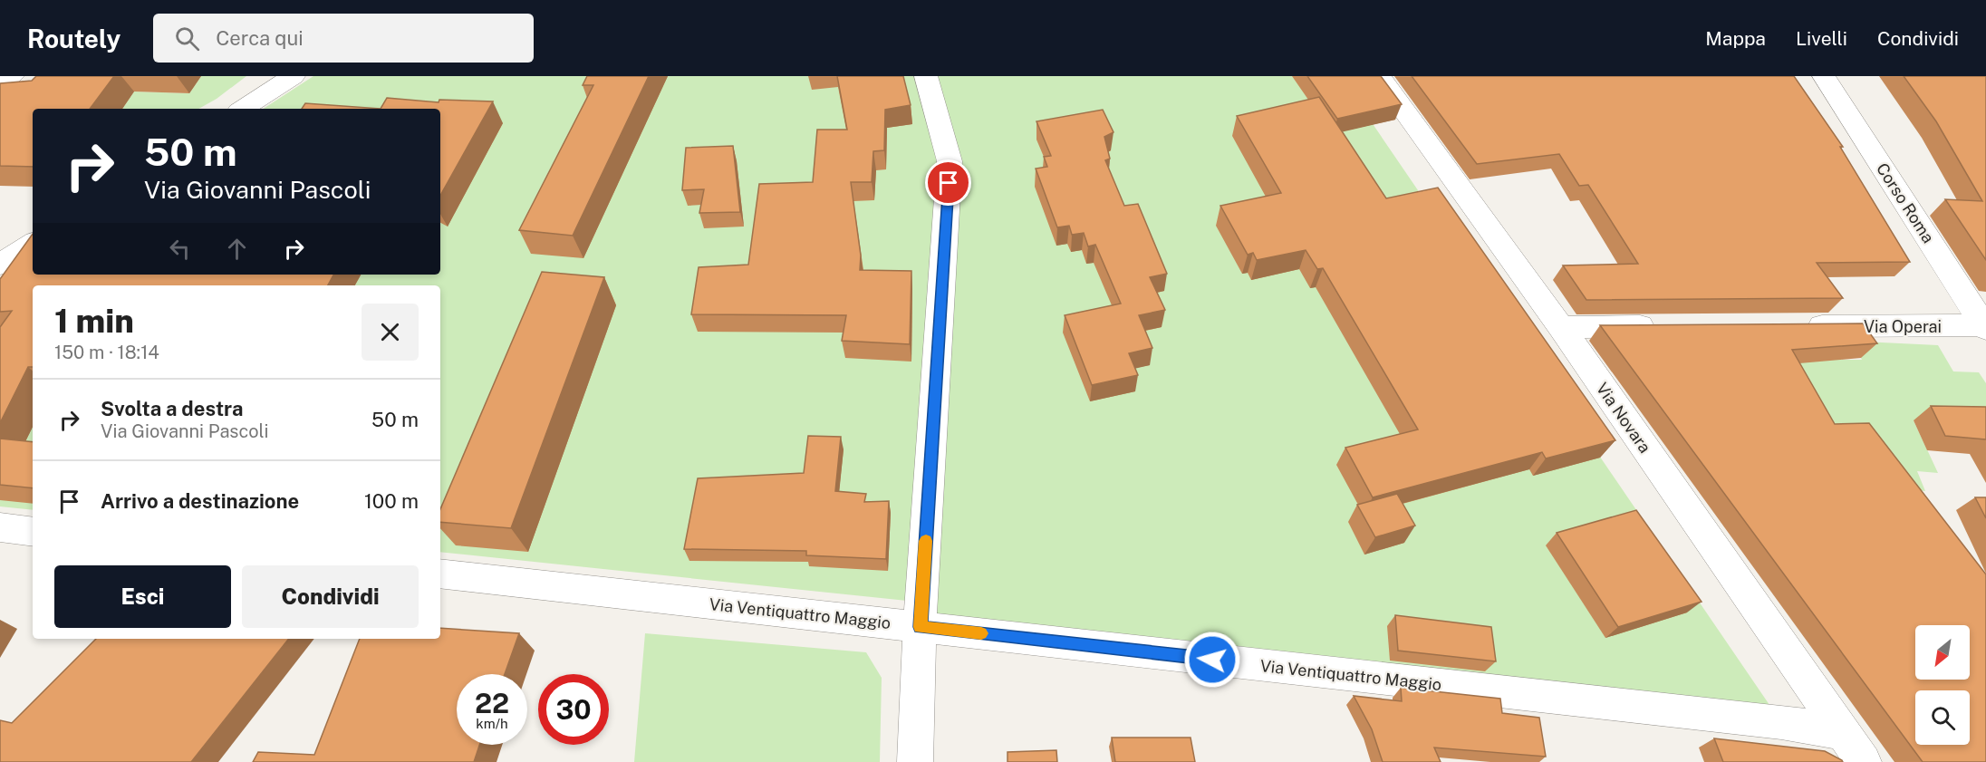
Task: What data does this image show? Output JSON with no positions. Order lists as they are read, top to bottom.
{
  "streets": {
    "street": [
      "Corso Roma",
      "Via Operai",
      "Via Novara",
      "Via Ventiquattro Maggio"
    ]
  },
  "crossings": [
    ["Corso Roma", "Via Operai"],
    ["Via Novara", "Via Ventiquattro Maggio"]
  ],
  "north": "bottom left",
  "page": {
    "header": "Routely",
    "search": "Cerca qui",
    "nav": ["Mappa", "Livelli", "Condividi"],
    "turn": ["50 m", "Via Giovanni Pascoli"],
    "heading": ["1 min", "150 m · 18:14"],
    "list": [
      {
        "name": "Svolta a destra",
        "note": "Via Giovanni Pascoli",
        "value": "50 m"
      },
      {
        "name": "Arrivo a destinazione",
        "value": "100 m"
      }
    ],
    "buttons": ["Esci", "Condividi"],
    "speed": "22 km/h",
    "limit": "30"
  }
}
